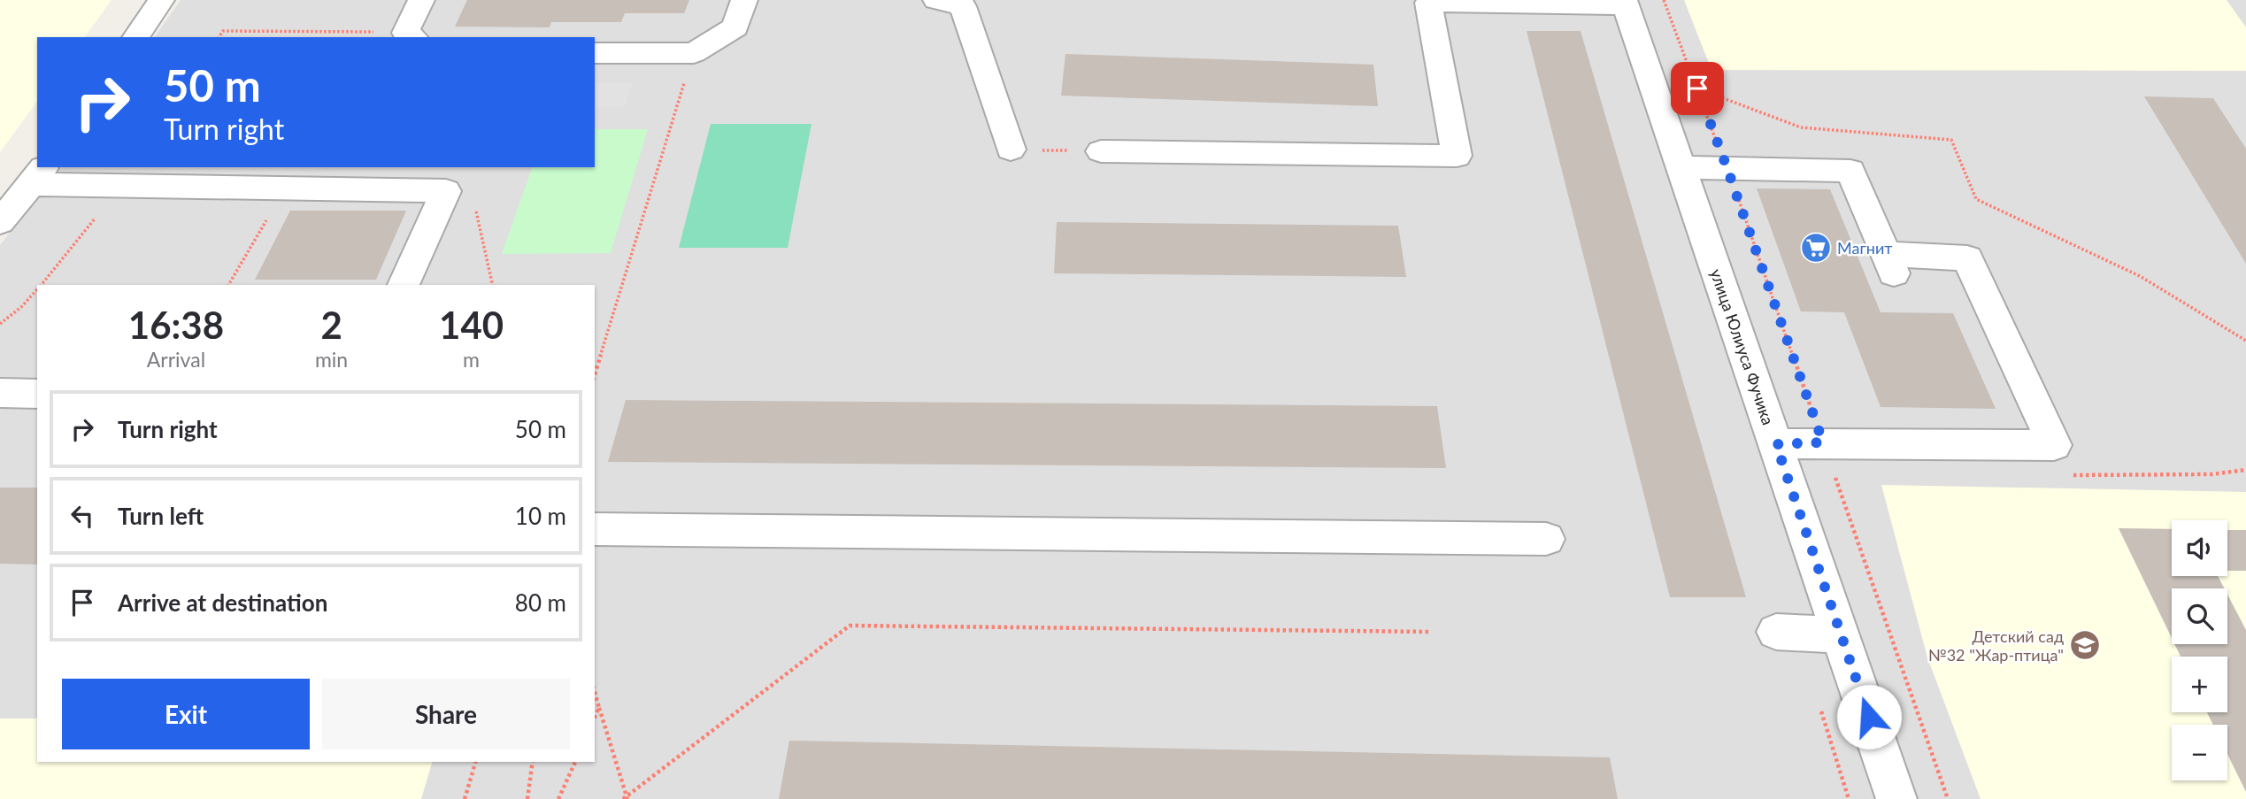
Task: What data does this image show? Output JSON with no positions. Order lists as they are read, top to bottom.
{
  "streets": {
    "street": ["улица Юлиуса Фучика"]
  },
  "places": {
    "supermarket": ["Магнит"],
    "school or university": ["Детский сад №32 \"Жар-птица\""]
  },
  "page": {
    "turn": ["50 m", "Turn right"],
    "eta": [
      "16:38",
      "Arrival",
      "2",
      "min",
      "140",
      "m"
    ],
    "list": [
      {
        "name": "Turn right",
        "value": "50 m"
      },
      {
        "name": "Turn left",
        "value": "10 m"
      },
      {
        "name": "Arrive at destination",
        "value": "80 m"
      }
    ],
    "map_buttons": ["+", "−"],
    "buttons": ["Exit", "Share"]
  }
}
